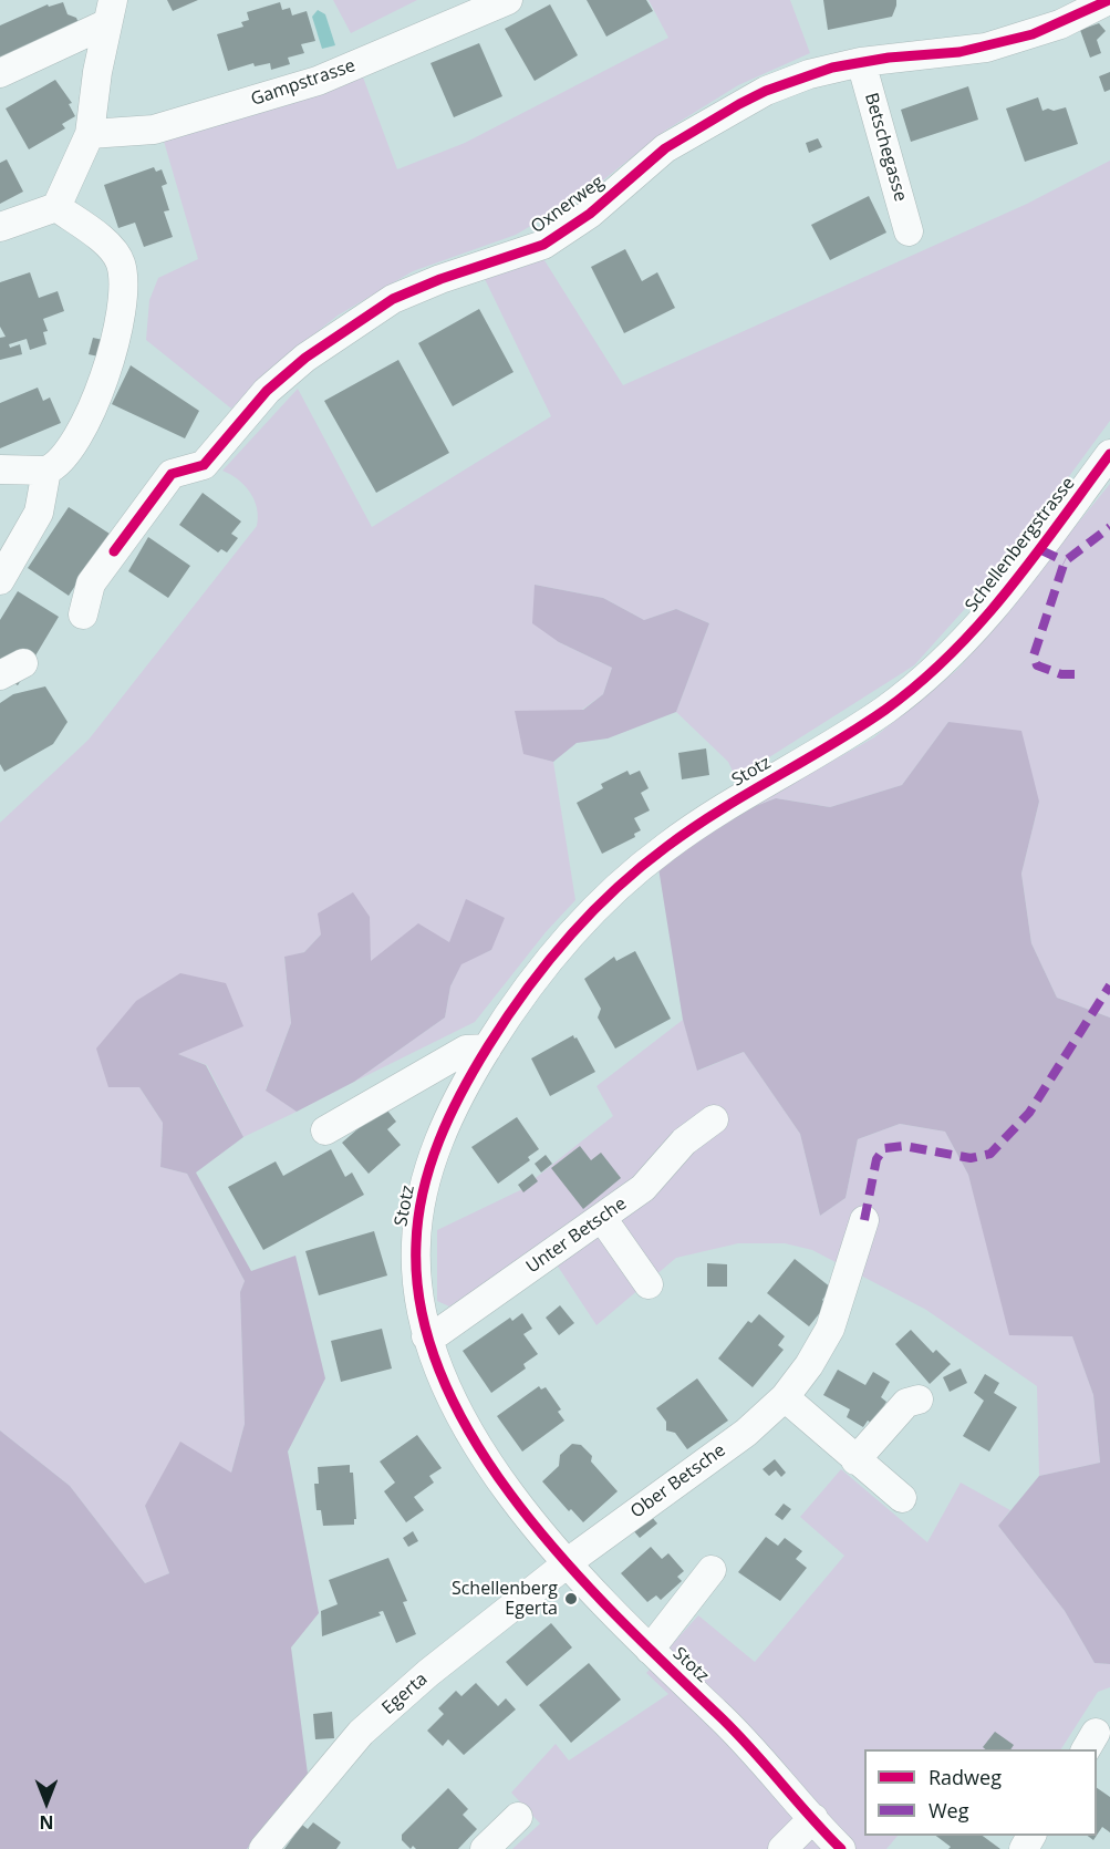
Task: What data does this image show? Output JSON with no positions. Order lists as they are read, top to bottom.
{
  "streets": {
    "street": [
      "Gampstrasse",
      "Betschegasse",
      "Oxnerweg",
      "Schellenbergstrasse",
      "Stotz",
      "Unter Betsche",
      "Ober Betsche",
      "Egerta"
    ]
  },
  "crossings": [
    ["Betschegasse", "Oxnerweg"],
    ["Schellenbergstrasse", "Stotz"],
    ["Stotz", "Unter Betsche"],
    ["Stotz", "Ober Betsche"],
    ["Stotz", "Egerta"],
    ["Ober Betsche", "Egerta"]
  ],
  "places": ["Schellenberg Egerta"],
  "legend": ["Radweg", "Weg"],
  "north": "bottom"
}
